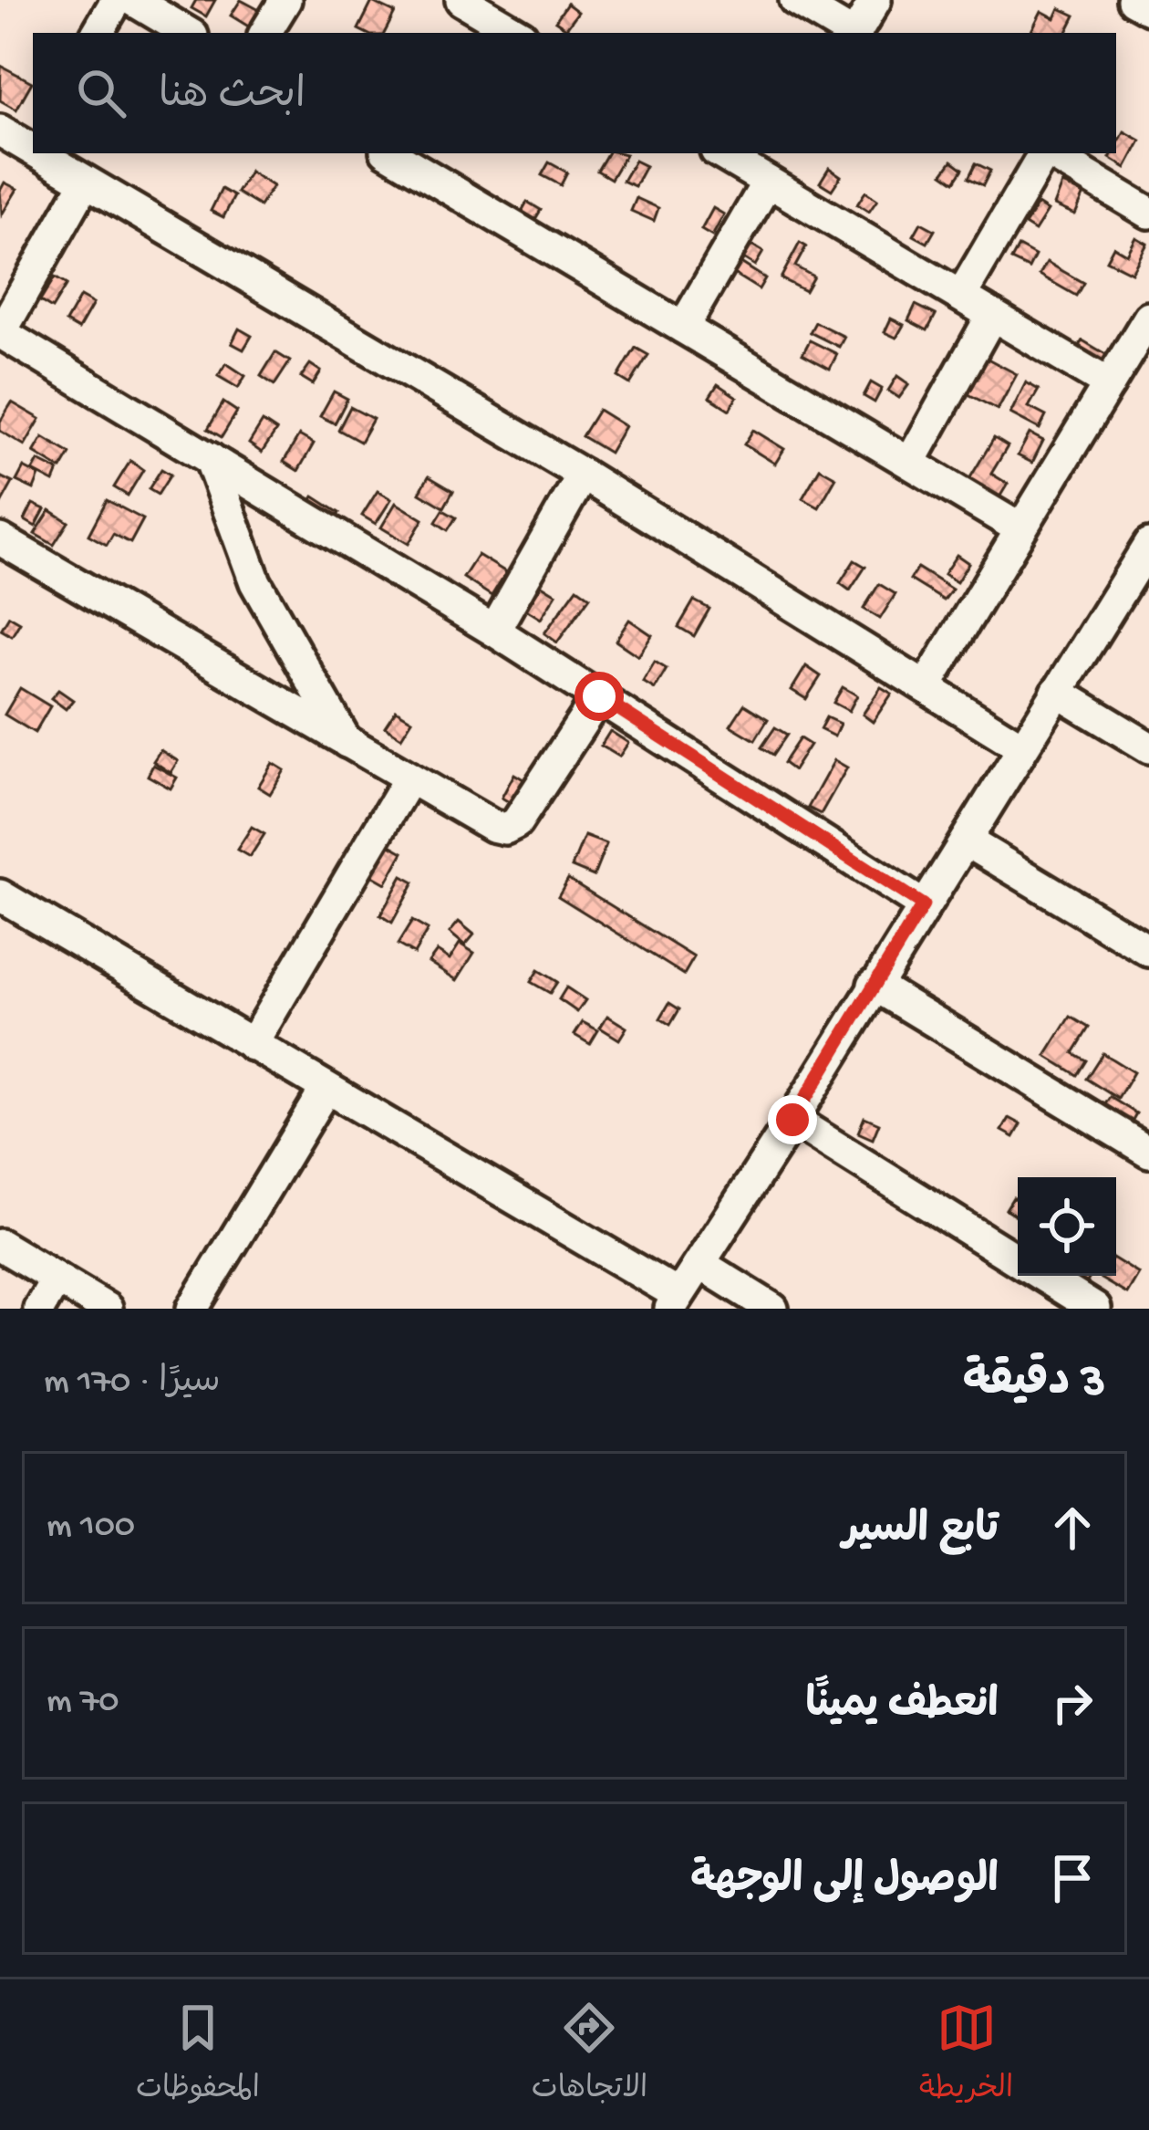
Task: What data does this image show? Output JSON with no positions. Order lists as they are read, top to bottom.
{
  "page": {
    "search": "ابحث هنا",
    "heading": ["3 دقيقة", "سيرًا · 170 m"],
    "list": [
      ["تابع السير", "100 m"],
      ["انعطف يمينًا", "70 m"],
      "الوصول إلى الوجهة"
    ],
    "nav": ["الخريطة", "الاتجاهات", "المحفوظات"]
  }
}
